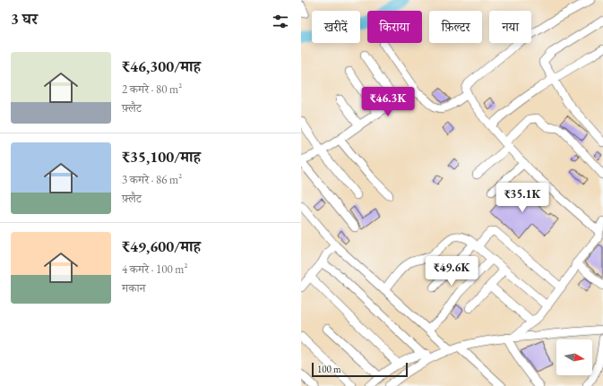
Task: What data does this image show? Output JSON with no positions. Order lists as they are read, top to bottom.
{
  "scale_bar": "100 m",
  "north": "right",
  "page": {
    "heading": "3 घर",
    "chip": [
      "खरीदें",
      "किराया",
      "फ़िल्टर",
      "नया"
    ],
    "list": [
      {
        "name": "₹46,300/माह",
        "note": "2 कमरे · 80 m² · फ़्लैट"
      },
      {
        "name": "₹35,100/माह",
        "note": "3 कमरे · 86 m² · फ़्लैट"
      },
      {
        "name": "₹49,600/माह",
        "note": "4 कमरे · 100 m² · मकान"
      }
    ],
    "price": ["₹46.3K", "₹35.1K", "₹49.6K"],
    "scale": "100 m"
  }
}
